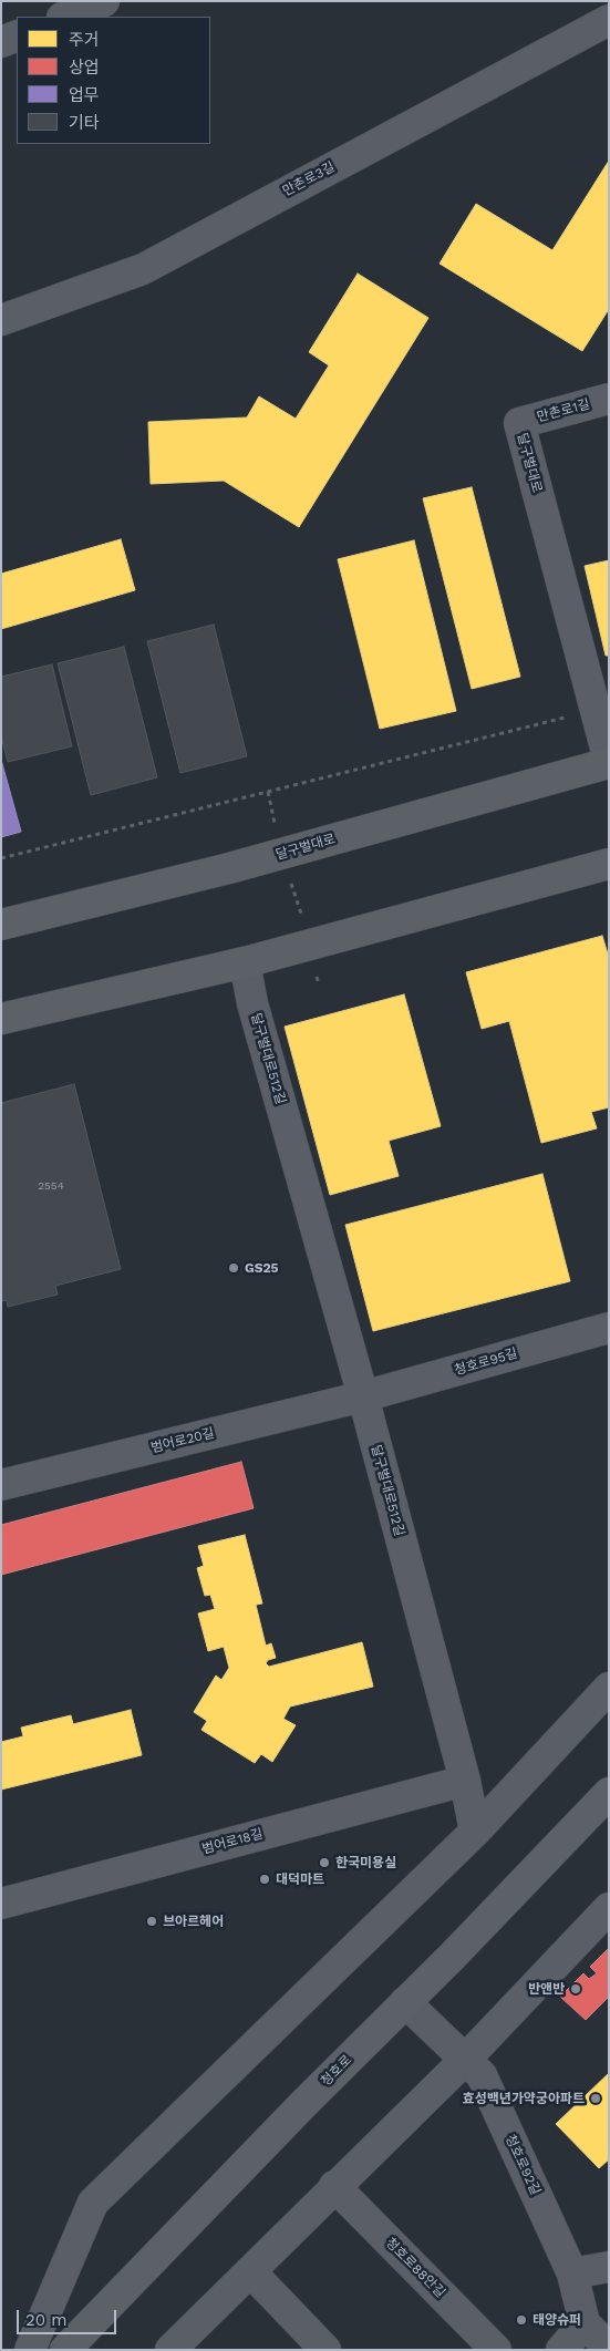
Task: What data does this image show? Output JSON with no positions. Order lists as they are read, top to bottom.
{
  "streets": {
    "main road": ["달구벌대로", "청호로"],
    "street": [
      "만촌로3길",
      "만촌로1길",
      "달구벌대로512길",
      "청호로95길",
      "범어로20길",
      "범어로18길",
      "청호로92길",
      "청호로88안길"
    ]
  },
  "crossings": [
    ["만촌로1길", "달구벌대로"],
    ["달구벌대로512길", "청호로95길"],
    ["달구벌대로512길", "범어로20길"],
    ["달구벌대로512길", "범어로18길"],
    ["청호로95길", "범어로20길"],
    ["청호로", "청호로92길"]
  ],
  "places": [
    "GS25",
    "한국미용실",
    "대덕마트",
    "브아르헤어",
    "반앤반",
    "효성백년가약궁아파트",
    "태양슈퍼"
  ],
  "house_numbers": ["2554"],
  "legend": [
    "주거",
    "상업",
    "업무",
    "기타"
  ],
  "scale_bar": "20 m"
}
